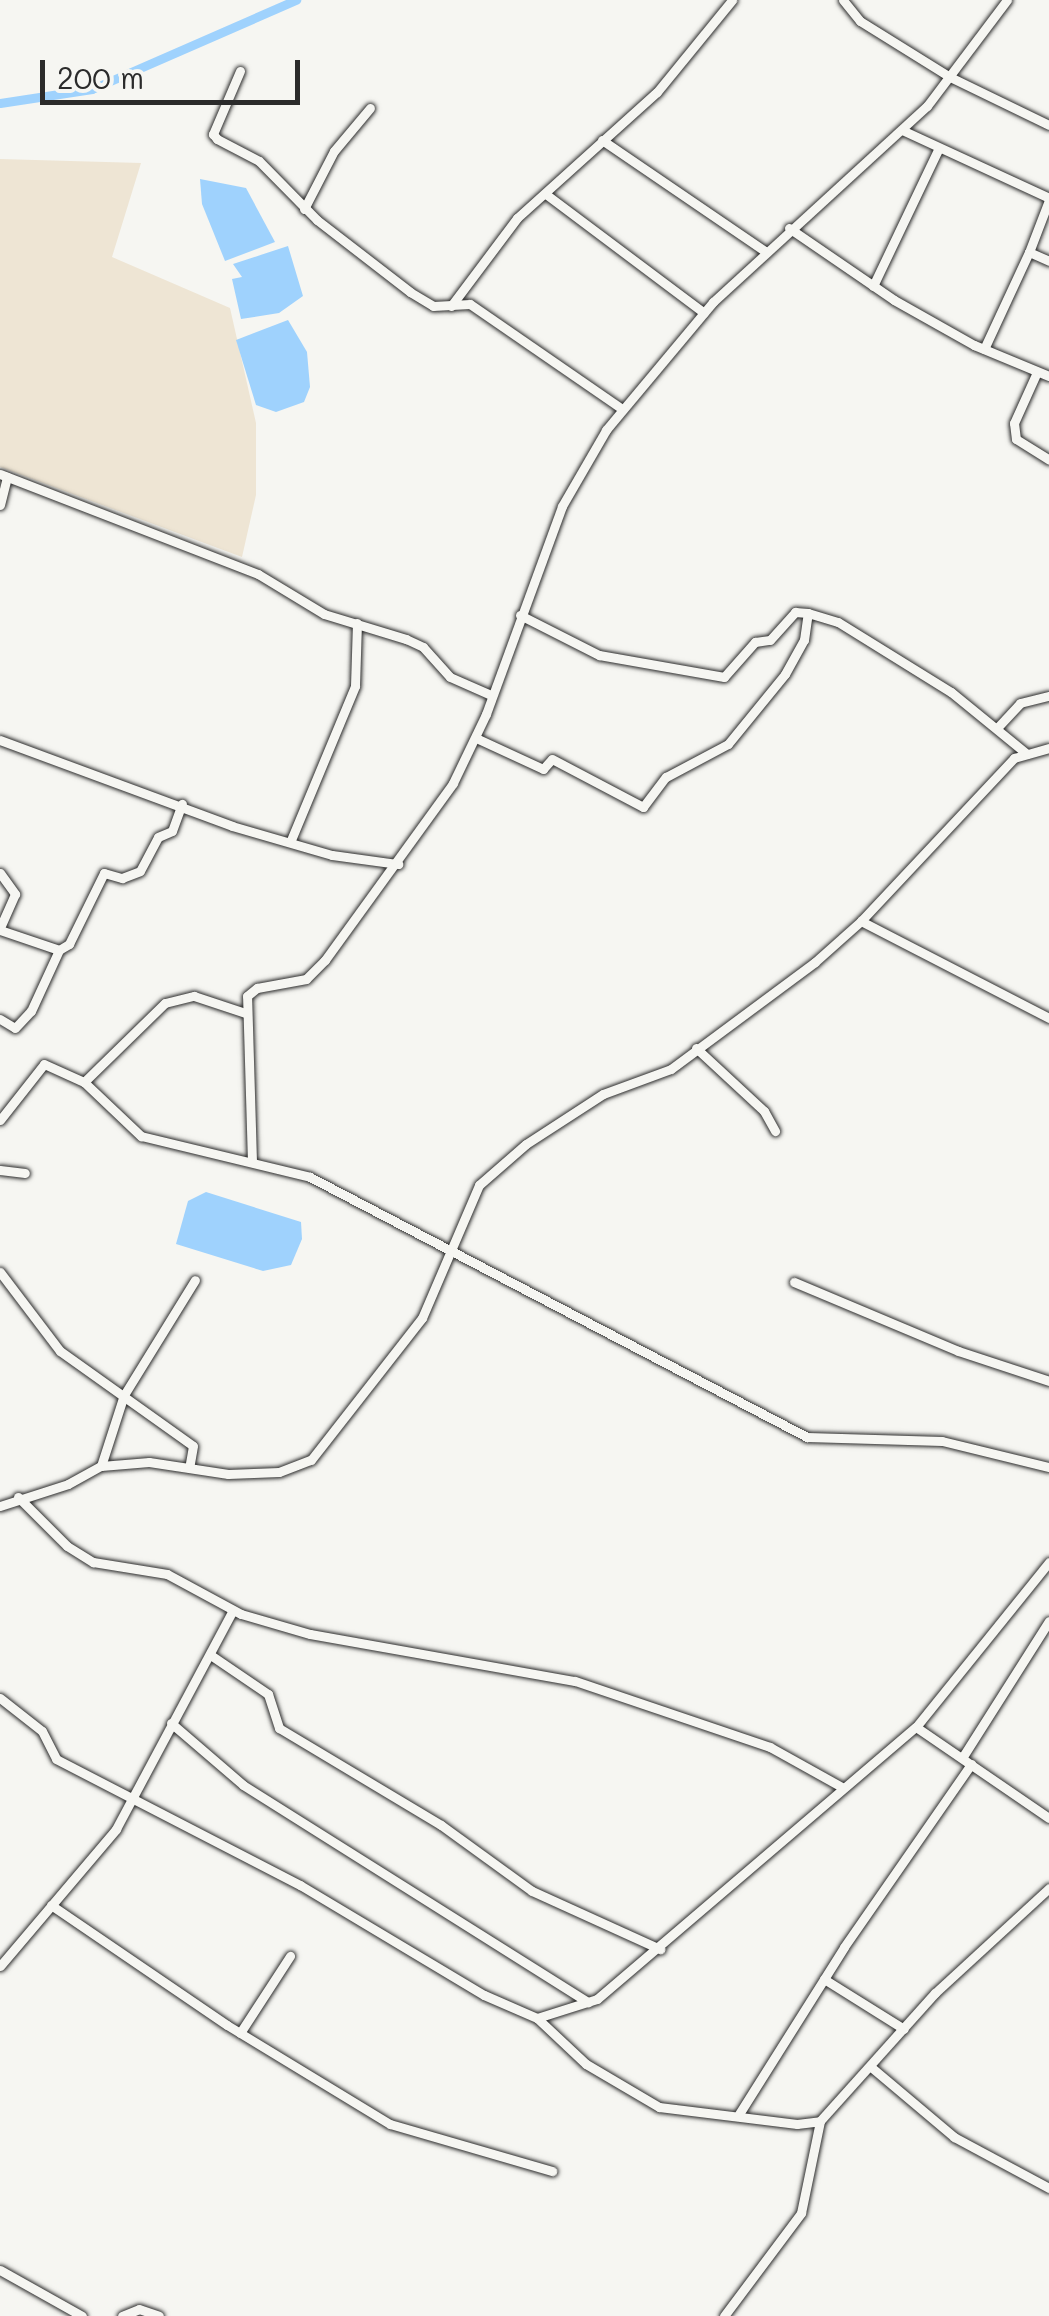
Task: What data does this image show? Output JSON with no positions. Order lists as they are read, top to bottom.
{
  "scale_bar": "200 m"
}
